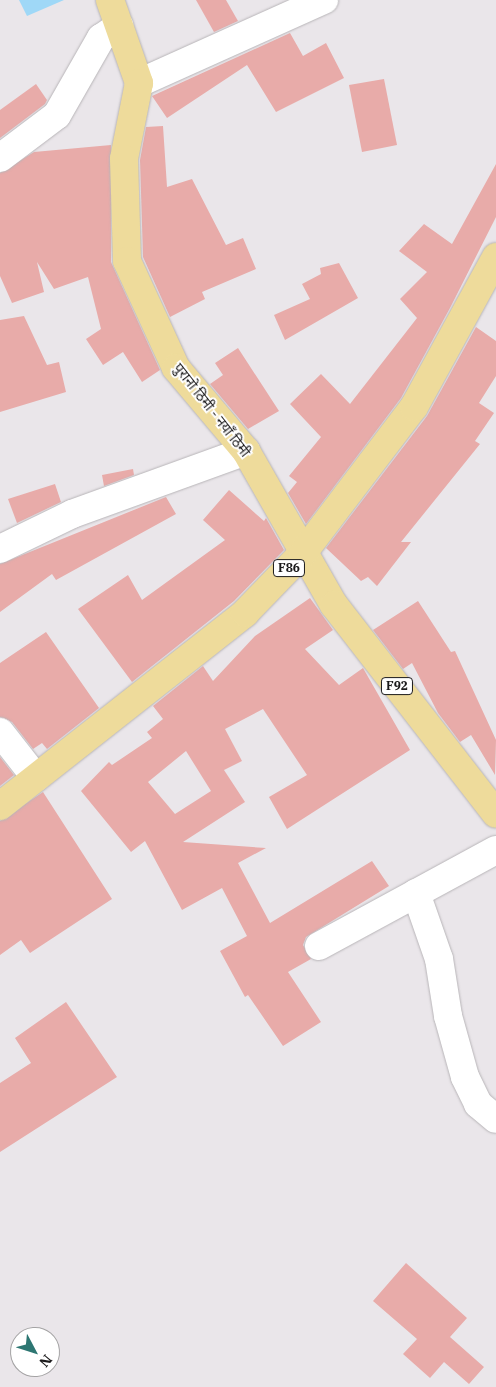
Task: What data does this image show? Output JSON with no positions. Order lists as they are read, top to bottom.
{
  "streets": {
    "main road": ["पुरानो ठिमी - नयाँ ठिमी", "F86", "F92"]
  },
  "crossings": [
    ["पुरानो ठिमी - नयाँ ठिमी", "F86"],
    ["पुरानो ठिमी - नयाँ ठिमी", "F92"],
    ["F86", "F92"]
  ],
  "north": "bottom right"
}
